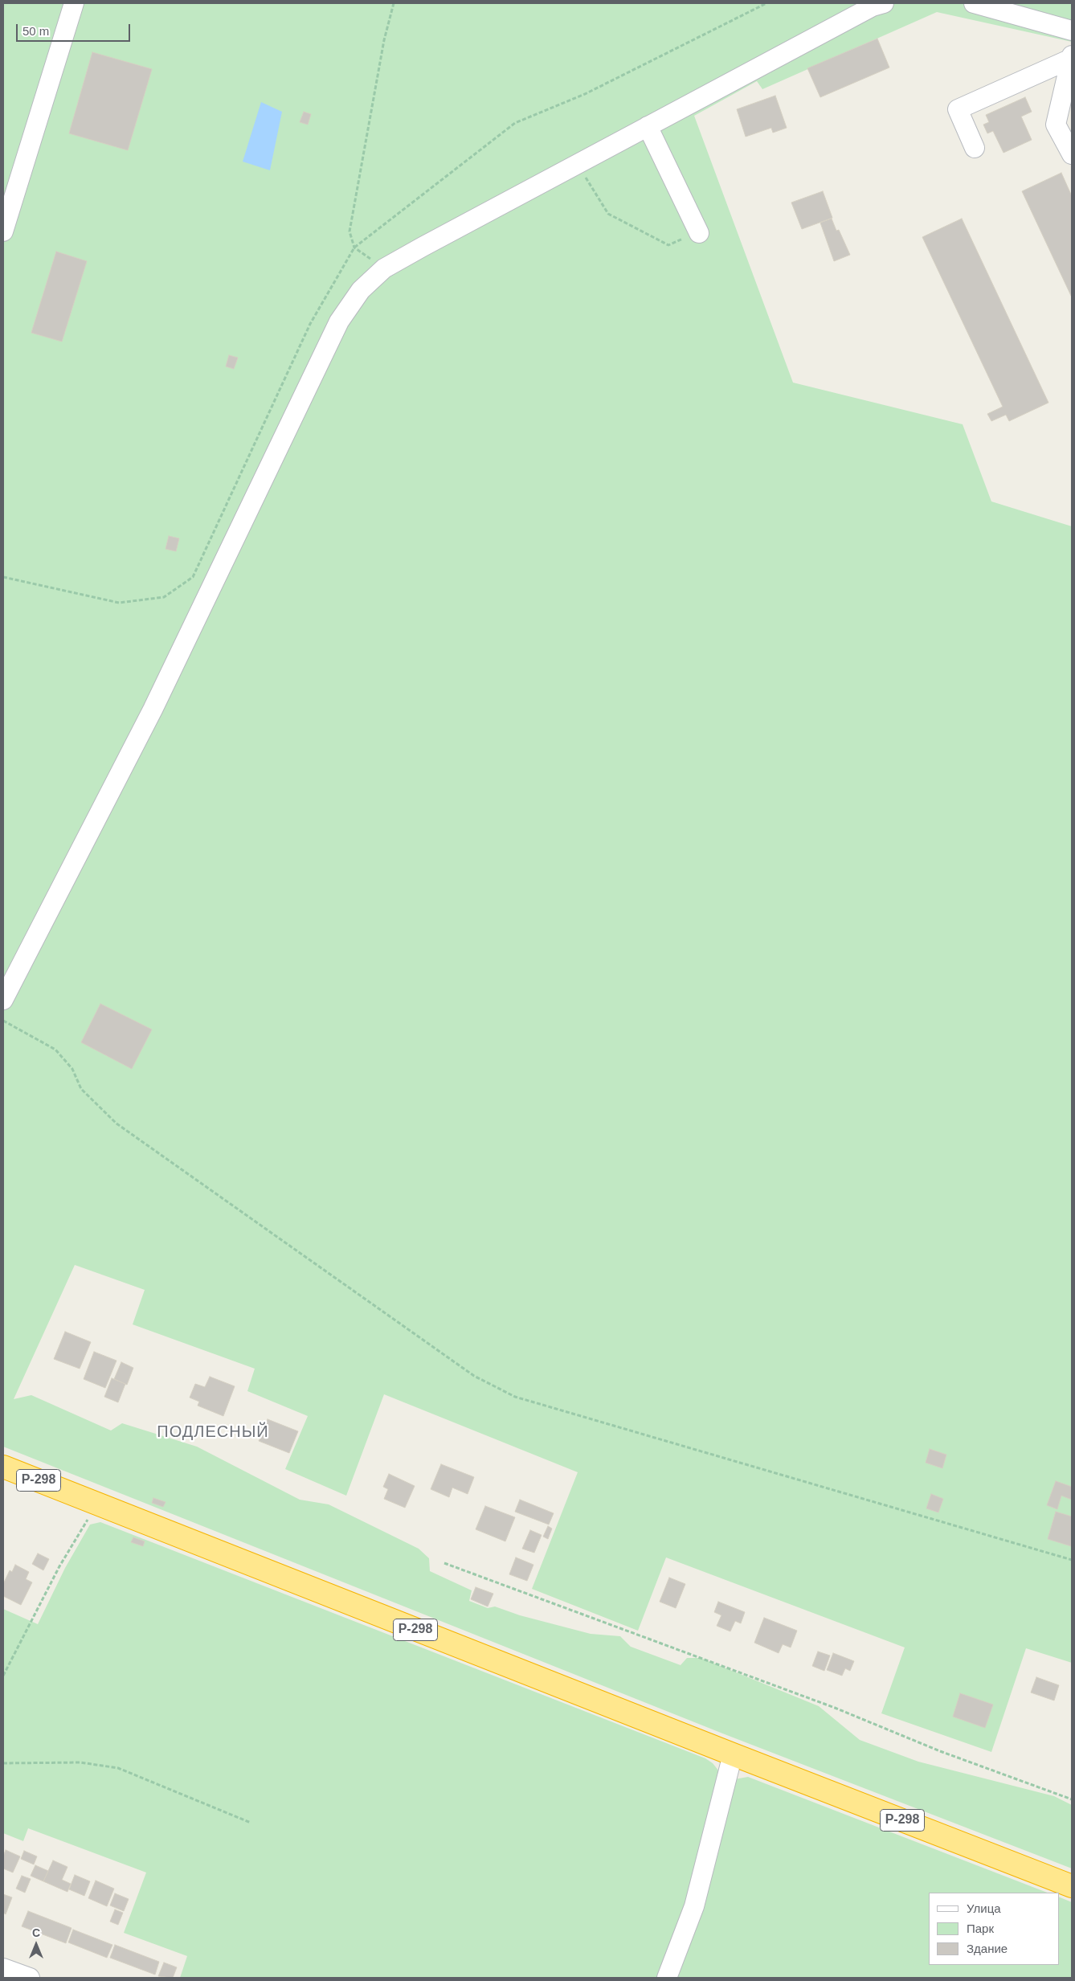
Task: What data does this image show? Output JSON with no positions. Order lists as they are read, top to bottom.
{
  "streets": {
    "highway": ["Р-298"]
  },
  "districts": ["ПОДЛЕСНЫЙ"],
  "legend": ["Улица", "Парк", "Здание"],
  "scale_bar": "50 m",
  "north": "top"
}
